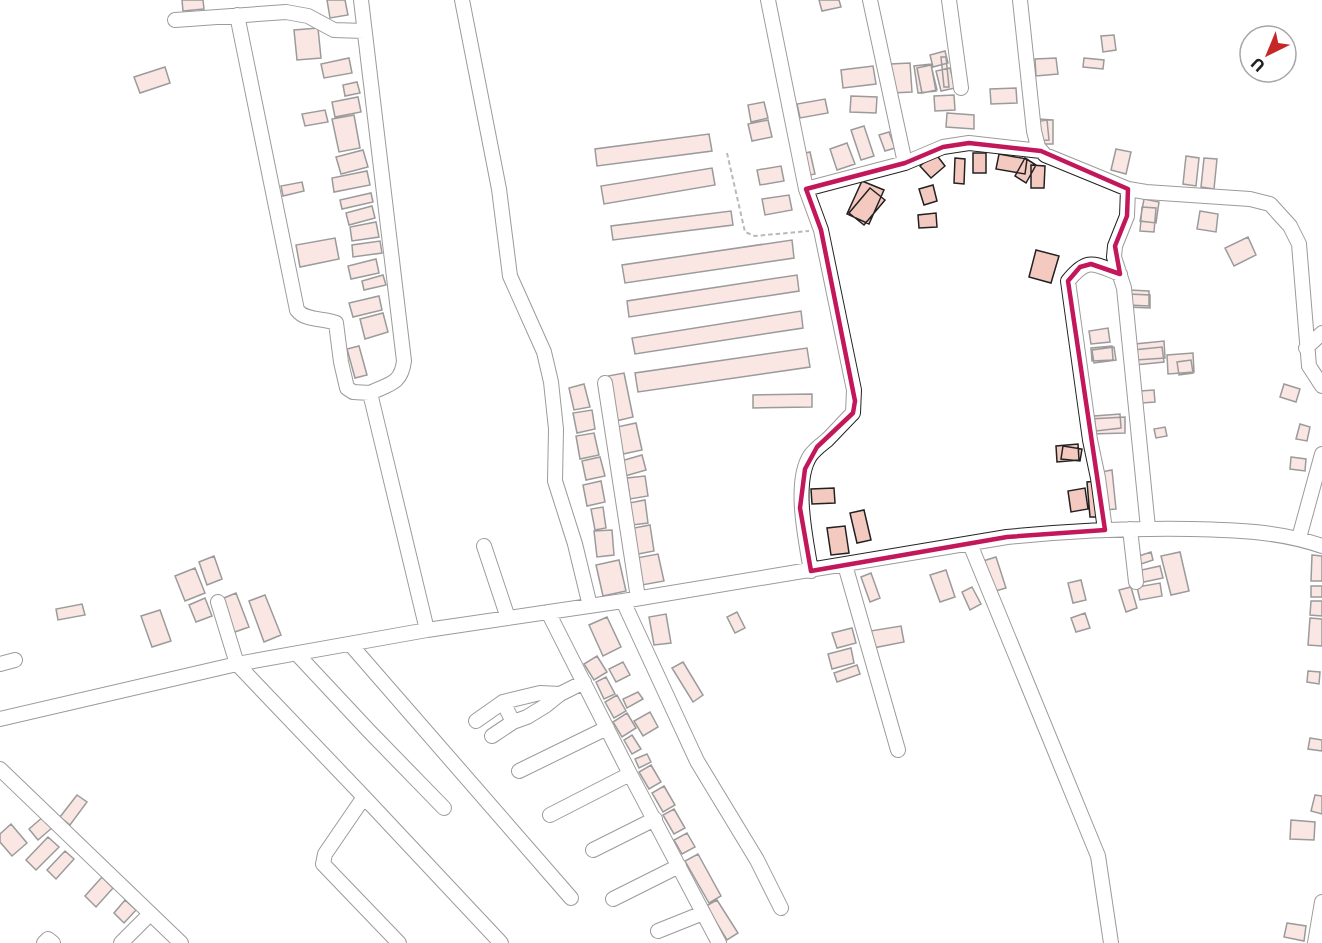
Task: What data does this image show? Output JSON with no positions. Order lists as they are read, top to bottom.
{
  "north": "bottom left"
}
